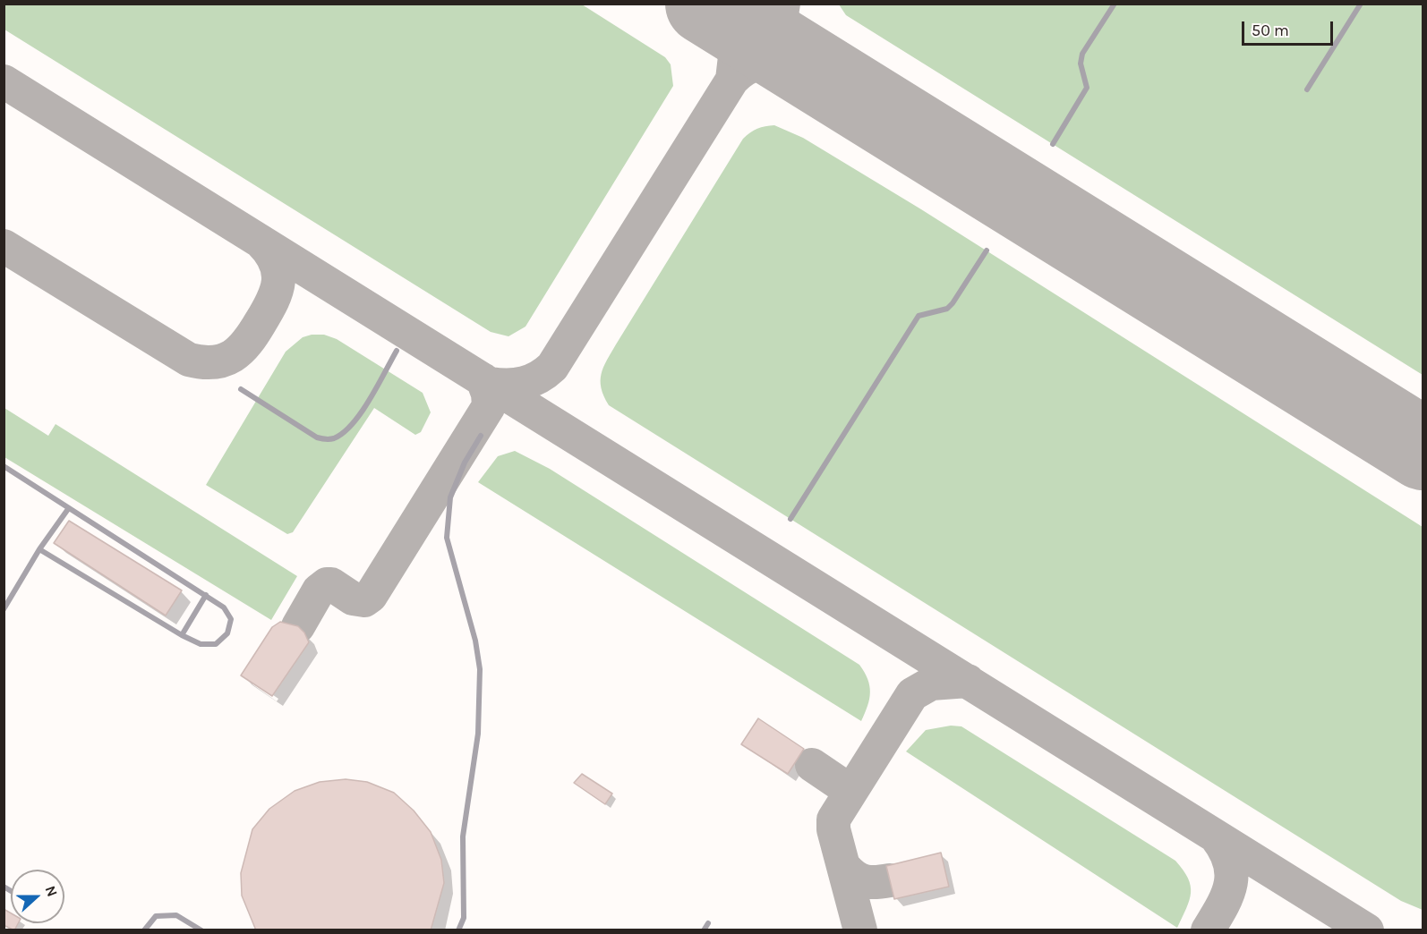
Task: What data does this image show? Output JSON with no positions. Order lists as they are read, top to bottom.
{
  "scale_bar": "50 m",
  "north": "right"
}
